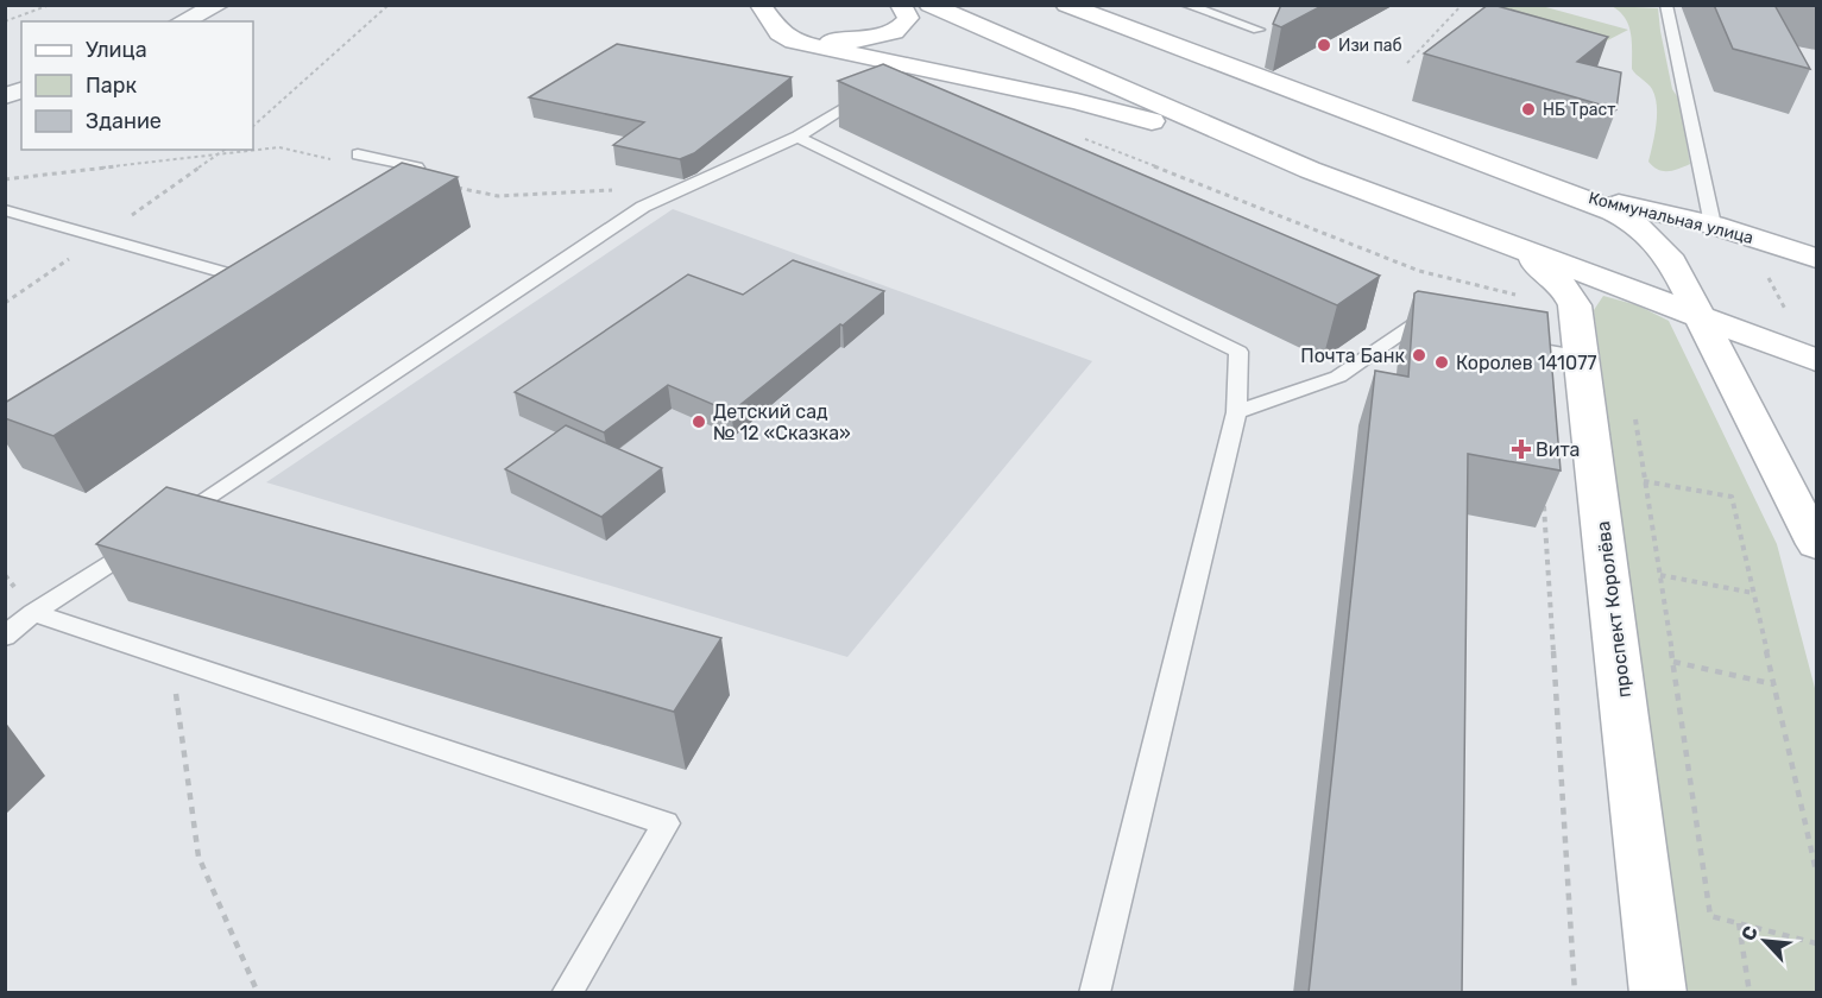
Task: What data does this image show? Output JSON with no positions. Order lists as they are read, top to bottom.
{
  "streets": {
    "main road": ["Коммунальная улица", "проспект Королёва"]
  },
  "places": {
    "other": [
      "Изи паб",
      "НБ Траст",
      "Почта Банк",
      "Королев 141077",
      "Детский сад № 12 «Сказка»"
    ],
    "health": ["Вита"]
  },
  "legend": ["Улица", "Парк", "Здание"],
  "north": "top left"
}
